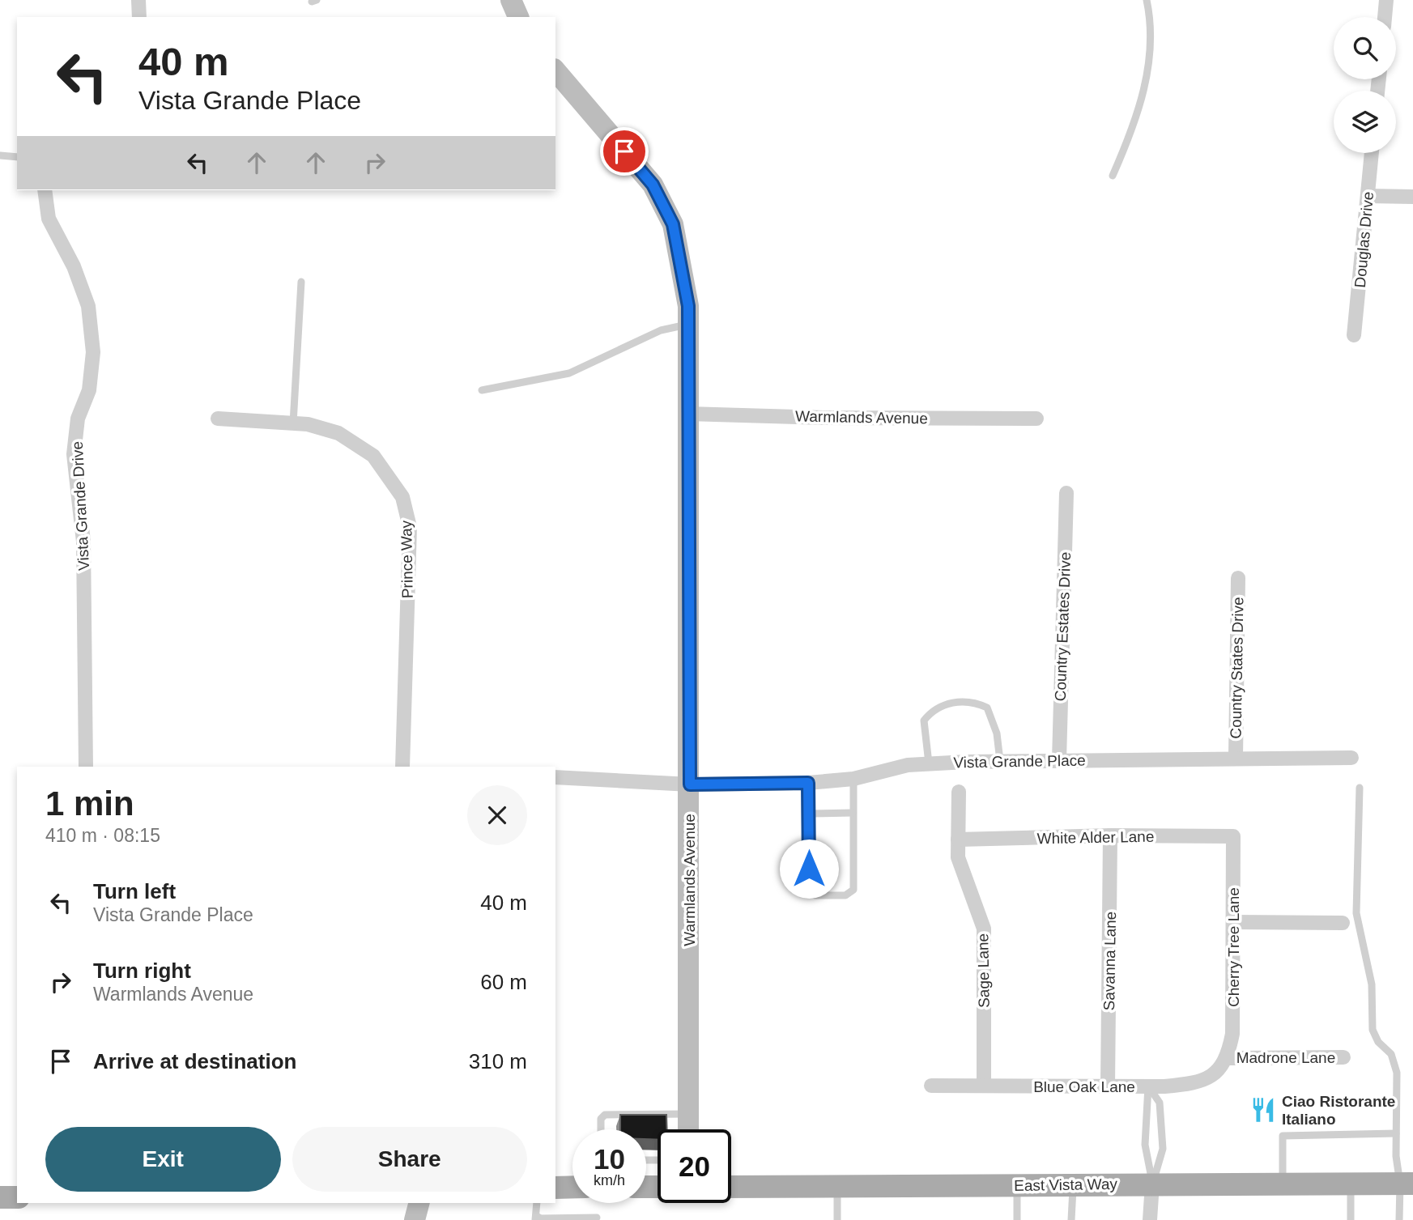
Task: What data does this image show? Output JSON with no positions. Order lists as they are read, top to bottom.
{
  "streets": {
    "main road": ["East Vista Way"],
    "street": [
      "Douglas Drive",
      "Warmlands Avenue",
      "Vista Grande Drive",
      "Prince Way",
      "Country Estates Drive",
      "Country States Drive",
      "Vista Grande Place",
      "White Alder Lane",
      "Cherry Tree Lane",
      "Savanna Lane",
      "Sage Lane",
      "Madrone Lane",
      "Blue Oak Lane"
    ]
  },
  "crossings": [
    ["Warmlands Avenue", "Vista Grande Place"],
    ["Country Estates Drive", "Vista Grande Place"],
    ["Country States Drive", "Vista Grande Place"],
    ["White Alder Lane", "Cherry Tree Lane"],
    ["White Alder Lane", "Savanna Lane"],
    ["White Alder Lane", "Sage Lane"],
    ["Cherry Tree Lane", "Madrone Lane"],
    ["Cherry Tree Lane", "Blue Oak Lane"],
    ["Savanna Lane", "Blue Oak Lane"],
    ["Sage Lane", "Blue Oak Lane"],
    ["Madrone Lane", "Blue Oak Lane"]
  ],
  "places": {
    "restaurant": ["Ciao Ristorante Italiano"]
  },
  "page": {
    "turn": ["40 m", "Vista Grande Place"],
    "heading": ["1 min", "410 m · 08:15"],
    "list": [
      {
        "name": "Turn left",
        "note": "Vista Grande Place",
        "value": "40 m"
      },
      {
        "name": "Turn right",
        "note": "Warmlands Avenue",
        "value": "60 m"
      },
      {
        "name": "Arrive at destination",
        "value": "310 m"
      }
    ],
    "buttons": ["Exit", "Share"],
    "speed": "10 km/h",
    "limit": "20"
  }
}
